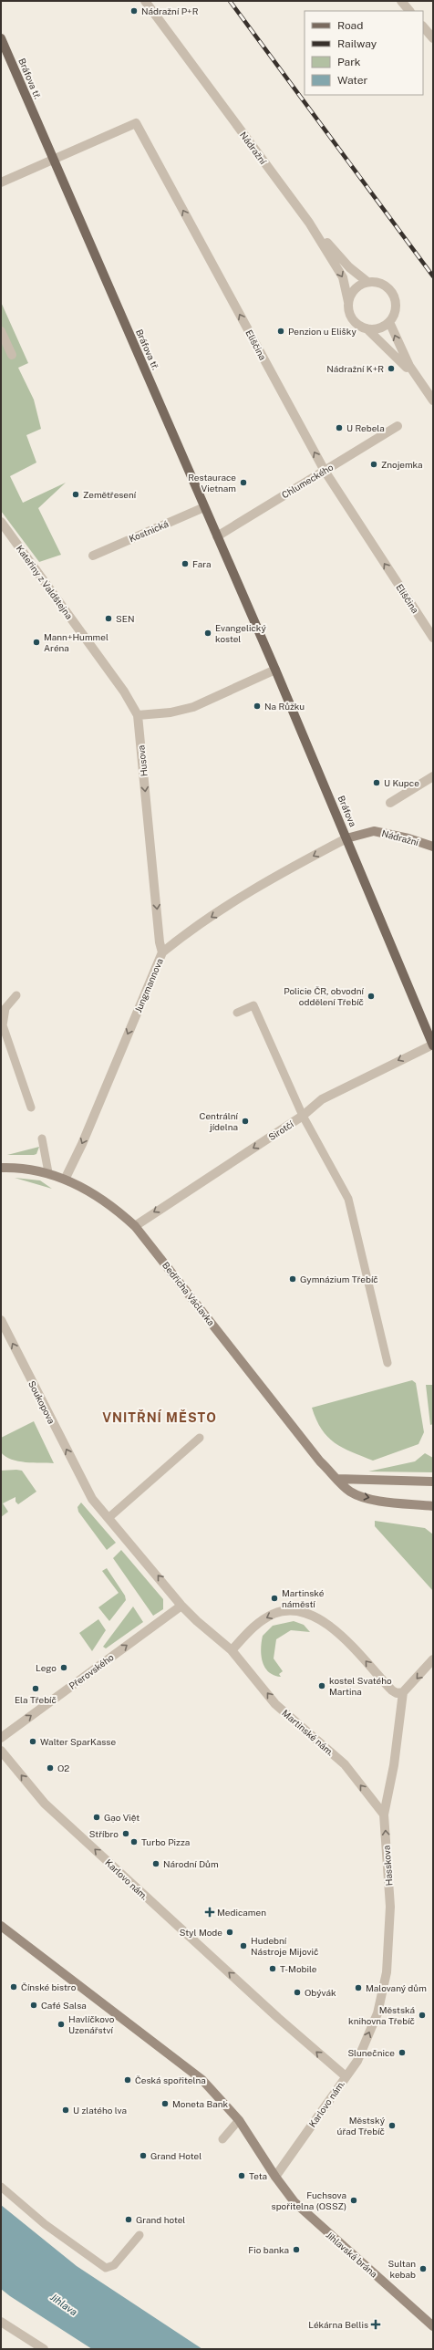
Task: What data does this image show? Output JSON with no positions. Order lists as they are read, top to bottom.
{
  "streets": {
    "main road": ["Bráfova tř.", "Bráfova"],
    "street": [
      "Nádražní",
      "Eliščina",
      "Chlumeckého",
      "Kostnická",
      "Kateřiny z Valdštejna",
      "Husova",
      "Jungmannova",
      "Sirotčí",
      "Bedřicha Václavka",
      "Soukopova",
      "Přerovského",
      "Martinské nám.",
      "Hasskova",
      "Karlovo nám.",
      "Jihlavská brána"
    ]
  },
  "crossings": [
    ["Bráfova tř.", "Eliščina"],
    ["Bráfova tř.", "Chlumeckého"],
    ["Bráfova tř.", "Kostnická"],
    ["Bráfova tř.", "Bráfova"],
    ["Nádražní", "Bráfova"],
    ["Nádražní", "Jungmannova"],
    ["Eliščina", "Chlumeckého"],
    ["Kateřiny z Valdštejna", "Husova"],
    ["Husova", "Jungmannova"],
    ["Bráfova", "Jungmannova"],
    ["Bráfova", "Sirotčí"],
    ["Jungmannova", "Bedřicha Václavka"],
    ["Sirotčí", "Bedřicha Václavka"],
    ["Soukopova", "Martinské nám."],
    ["Přerovského", "Martinské nám."],
    ["Martinské nám.", "Hasskova"],
    ["Hasskova", "Karlovo nám."],
    ["Karlovo nám.", "Jihlavská brána"]
  ],
  "one_way": [
    "Eliščina",
    "Husova",
    "Jungmannova",
    "Sirotčí",
    "Soukopova",
    "Přerovského",
    "Martinské nám.",
    "Hasskova",
    "Karlovo nám."
  ],
  "districts": ["VNITŘNÍ MĚSTO"],
  "water": ["Jihlava"],
  "places": {
    "other": [
      "Nádražní P+R",
      "Penzion u Elišky",
      "Nádražní K+R",
      "U Rebela",
      "Znojemka",
      "Restaurace Vietnam",
      "Zemětřesení",
      "Fara",
      "SEN",
      "Evangelický kostel",
      "Mann+Hummel Aréna",
      "Na Růžku",
      "U Kupce",
      "Policie ČR, obvodní oddělení Třebíč",
      "Centrální jídelna",
      "Gymnázium Třebíč",
      "Martinské náměstí",
      "Lego",
      "kostel Svatého Martina",
      "Ela Třebíč",
      "Walter SparKasse",
      "O2",
      "Gạo Việt",
      "Stříbro",
      "Turbo Pizza",
      "Národní Dům",
      "Styl Mode",
      "Hudební Nástroje Mijovič",
      "T-Mobile",
      "Čínské bistro",
      "Malovaný dům",
      "Obývák",
      "Café Salsa",
      "Městská knihovna Třebíč",
      "Havlíčkovo Uzenářství",
      "Slunečnice",
      "Česká spořitelna",
      "Moneta Bank",
      "U zlatého lva",
      "Městský úřad Třebíč",
      "Grand Hotel",
      "Teta",
      "Fuchsova spořitelna (OSSZ)",
      "Grand hotel",
      "Fio banka",
      "Sultan kebab"
    ],
    "health": ["Medicamen", "Lékárna Bellis"]
  },
  "legend": [
    "Road",
    "Railway",
    "Park",
    "Water"
  ]
}
